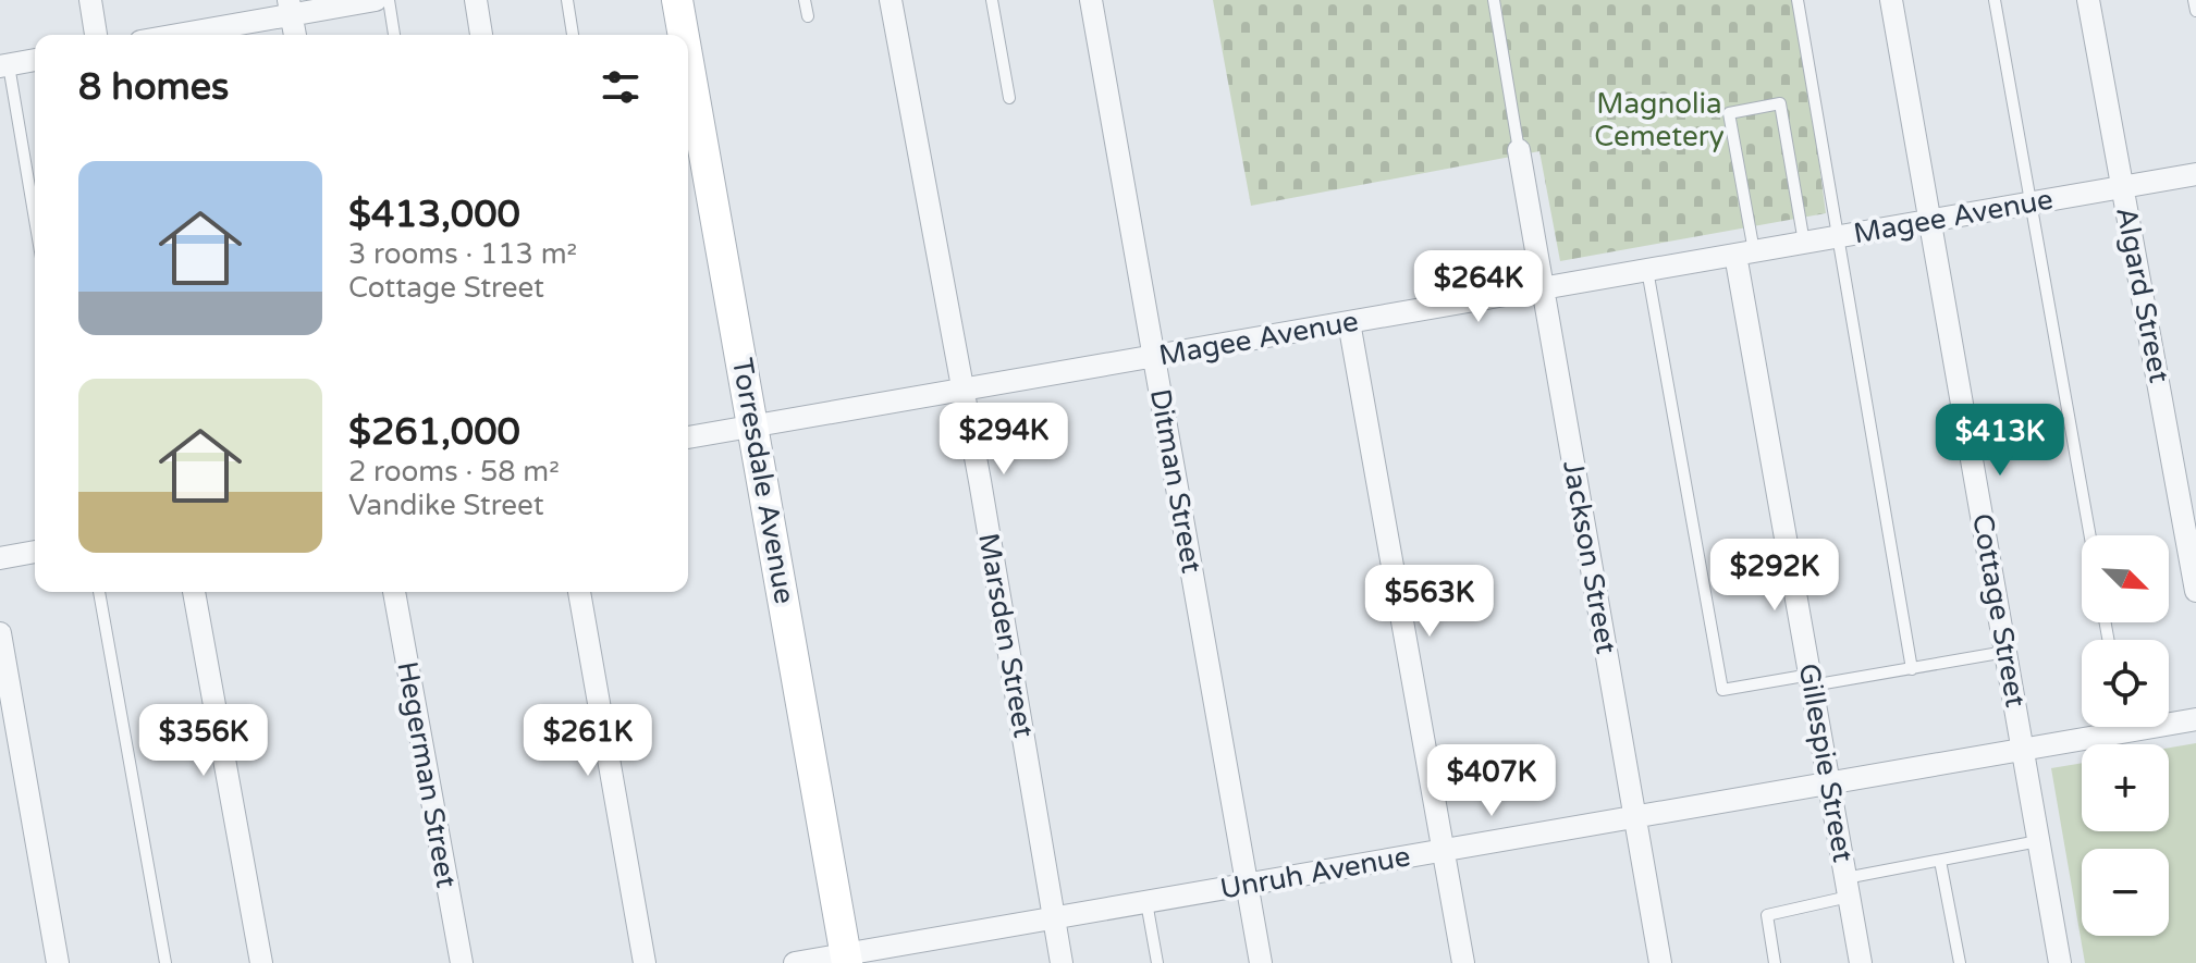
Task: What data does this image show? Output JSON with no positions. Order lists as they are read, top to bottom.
{
  "streets": {
    "street": [
      "Magee Avenue",
      "Algard Street",
      "Torresdale Avenue",
      "Ditman Street",
      "Jackson Street",
      "Cottage Street",
      "Marsden Street",
      "Gillespie Street",
      "Hegerman Street",
      "Unruh Avenue"
    ]
  },
  "crossings": [
    ["Magee Avenue", "Algard Street"],
    ["Magee Avenue", "Torresdale Avenue"],
    ["Magee Avenue", "Ditman Street"],
    ["Magee Avenue", "Jackson Street"],
    ["Magee Avenue", "Cottage Street"],
    ["Magee Avenue", "Marsden Street"],
    ["Magee Avenue", "Gillespie Street"],
    ["Torresdale Avenue", "Unruh Avenue"],
    ["Ditman Street", "Unruh Avenue"],
    ["Jackson Street", "Unruh Avenue"],
    ["Cottage Street", "Unruh Avenue"],
    ["Marsden Street", "Unruh Avenue"],
    ["Gillespie Street", "Unruh Avenue"]
  ],
  "parks": ["Magnolia Cemetery"],
  "north": "bottom right",
  "page": {
    "heading": "8 homes",
    "list": [
      {
        "name": "$413,000",
        "note": "3 rooms · 113 m² · Cottage Street"
      },
      {
        "name": "$261,000",
        "note": "2 rooms · 58 m² · Vandike Street"
      }
    ],
    "price": [
      "$264K",
      "$294K",
      "$413K",
      "$292K",
      "$563K",
      "$356K",
      "$261K",
      "$407K"
    ],
    "map_buttons": ["+", "−"]
  }
}
